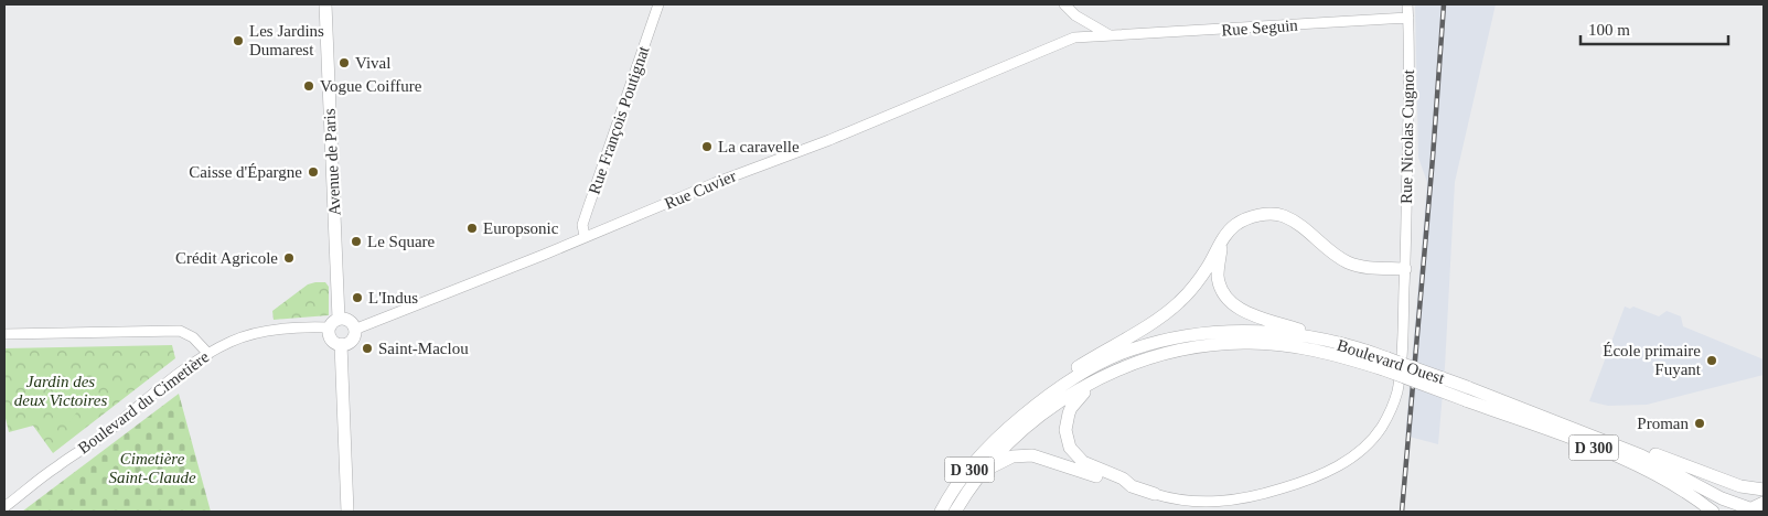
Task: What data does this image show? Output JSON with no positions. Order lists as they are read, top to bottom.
{
  "streets": {
    "main road": ["Avenue de Paris", "Boulevard Ouest", "D 300"],
    "street": [
      "Rue Seguin",
      "Rue François Poutignat",
      "Rue Nicolas Cugnot",
      "Rue Cuvier",
      "Boulevard du Cimetière"
    ]
  },
  "crossings": [
    ["Rue Seguin", "Rue Nicolas Cugnot"],
    ["Rue Seguin", "Rue Cuvier"],
    ["Rue François Poutignat", "Rue Cuvier"],
    ["Avenue de Paris", "Rue Cuvier"],
    ["Avenue de Paris", "Boulevard du Cimetière"],
    ["Rue Cuvier", "Boulevard du Cimetière"]
  ],
  "parks": ["Jardin des deux Victoires", "Cimetière Saint-Claude"],
  "places": [
    "Les Jardins Dumarest",
    "Vival",
    "Vogue Coiffure",
    "La caravelle",
    "Caisse d'Épargne",
    "Europsonic",
    "Le Square",
    "Crédit Agricole",
    "L'Indus",
    "Saint-Maclou",
    "École primaire Fuyant",
    "Proman"
  ],
  "scale_bar": "100 m"
}
